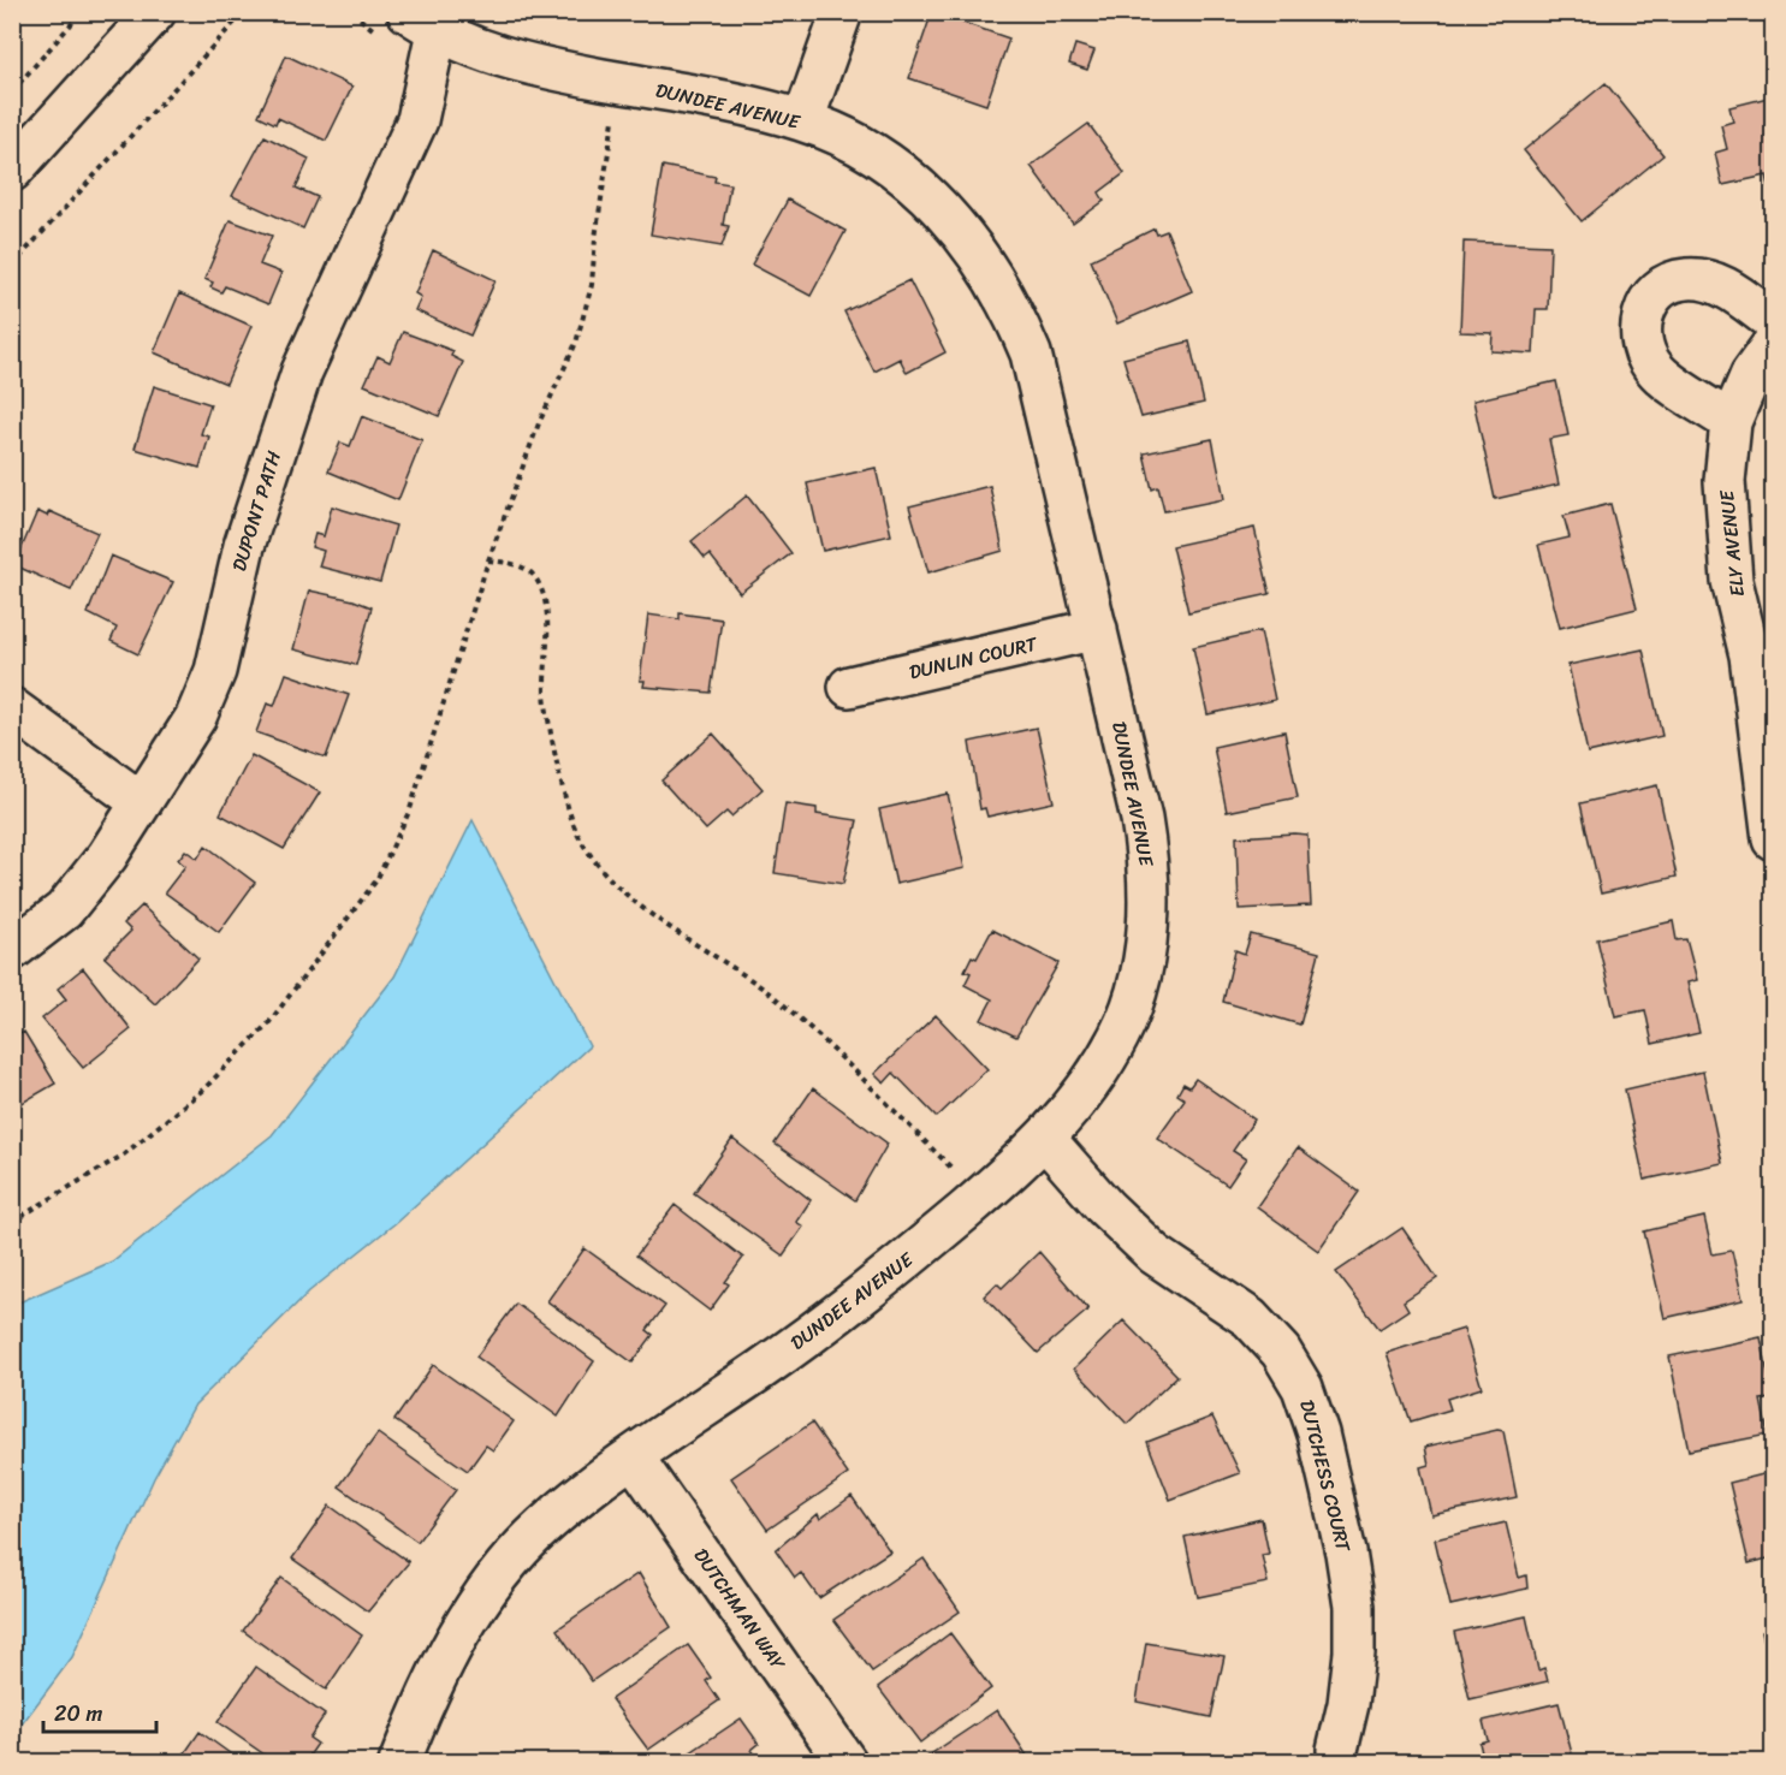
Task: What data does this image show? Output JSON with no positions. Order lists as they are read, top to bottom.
{
  "streets": {
    "street": [
      "DUNDEE AVENUE",
      "DUPONT PATH",
      "ELY AVENUE",
      "DUNLIN COURT",
      "DUTCHESS COURT",
      "DUTCHMAN WAY"
    ]
  },
  "crossings": [
    ["DUNDEE AVENUE", "DUPONT PATH"],
    ["DUNDEE AVENUE", "DUNLIN COURT"],
    ["DUNDEE AVENUE", "DUTCHESS COURT"],
    ["DUNDEE AVENUE", "DUTCHMAN WAY"]
  ],
  "scale_bar": "20 m"
}
